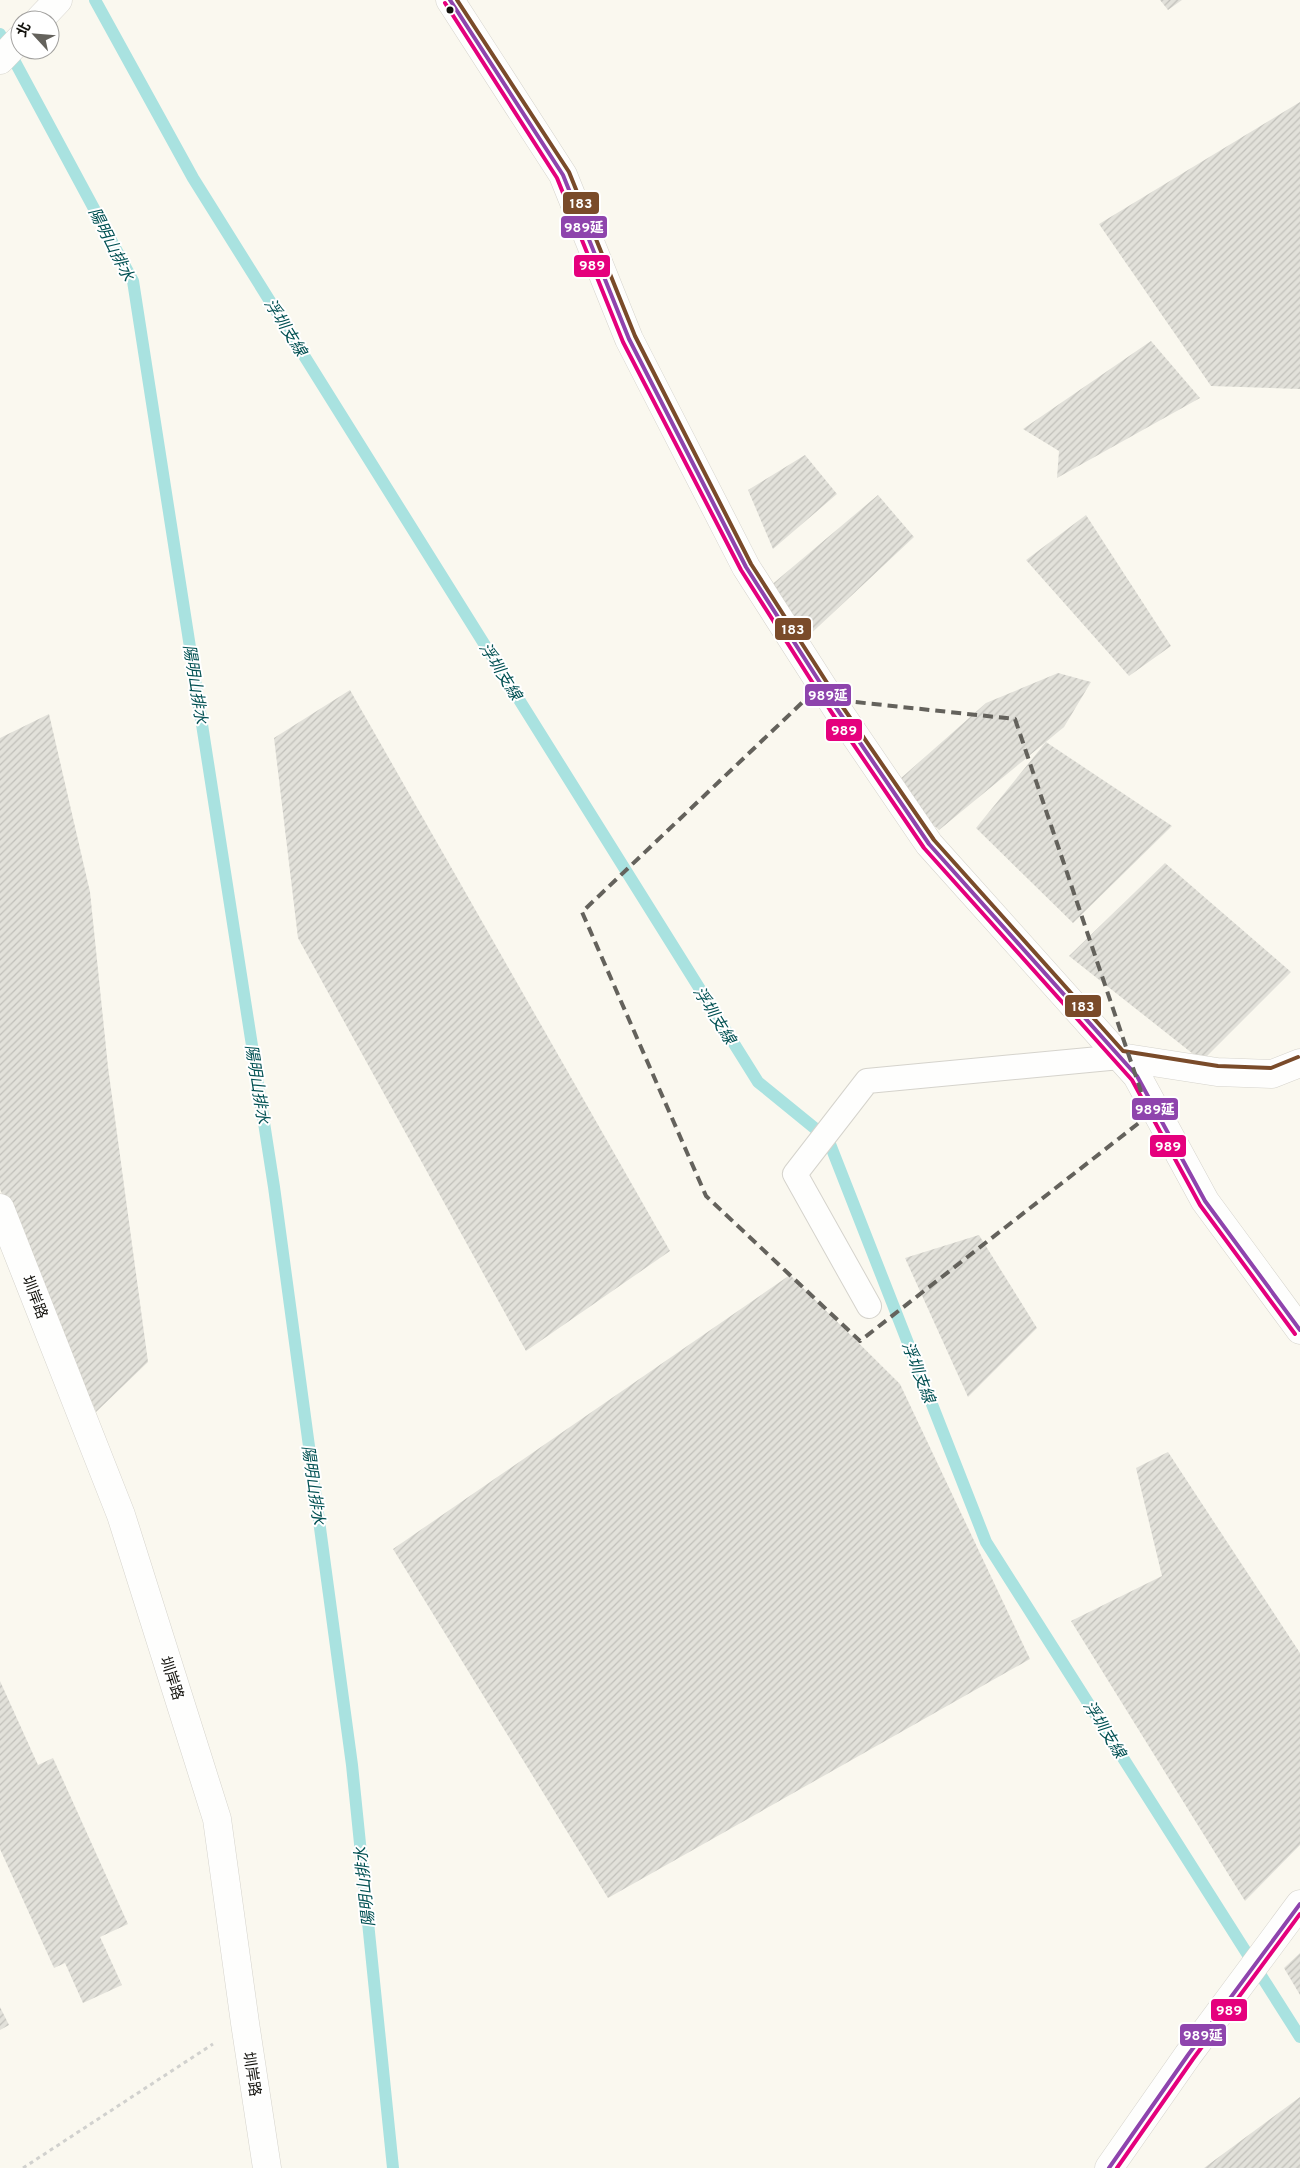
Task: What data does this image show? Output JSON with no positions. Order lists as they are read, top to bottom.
{
  "streets": {
    "street": ["圳岸路"]
  },
  "water": ["陽明山排水", "浮圳支線"],
  "lines": ["transit line 989延", "transit line 183", "transit line 989"],
  "north": "top left"
}
